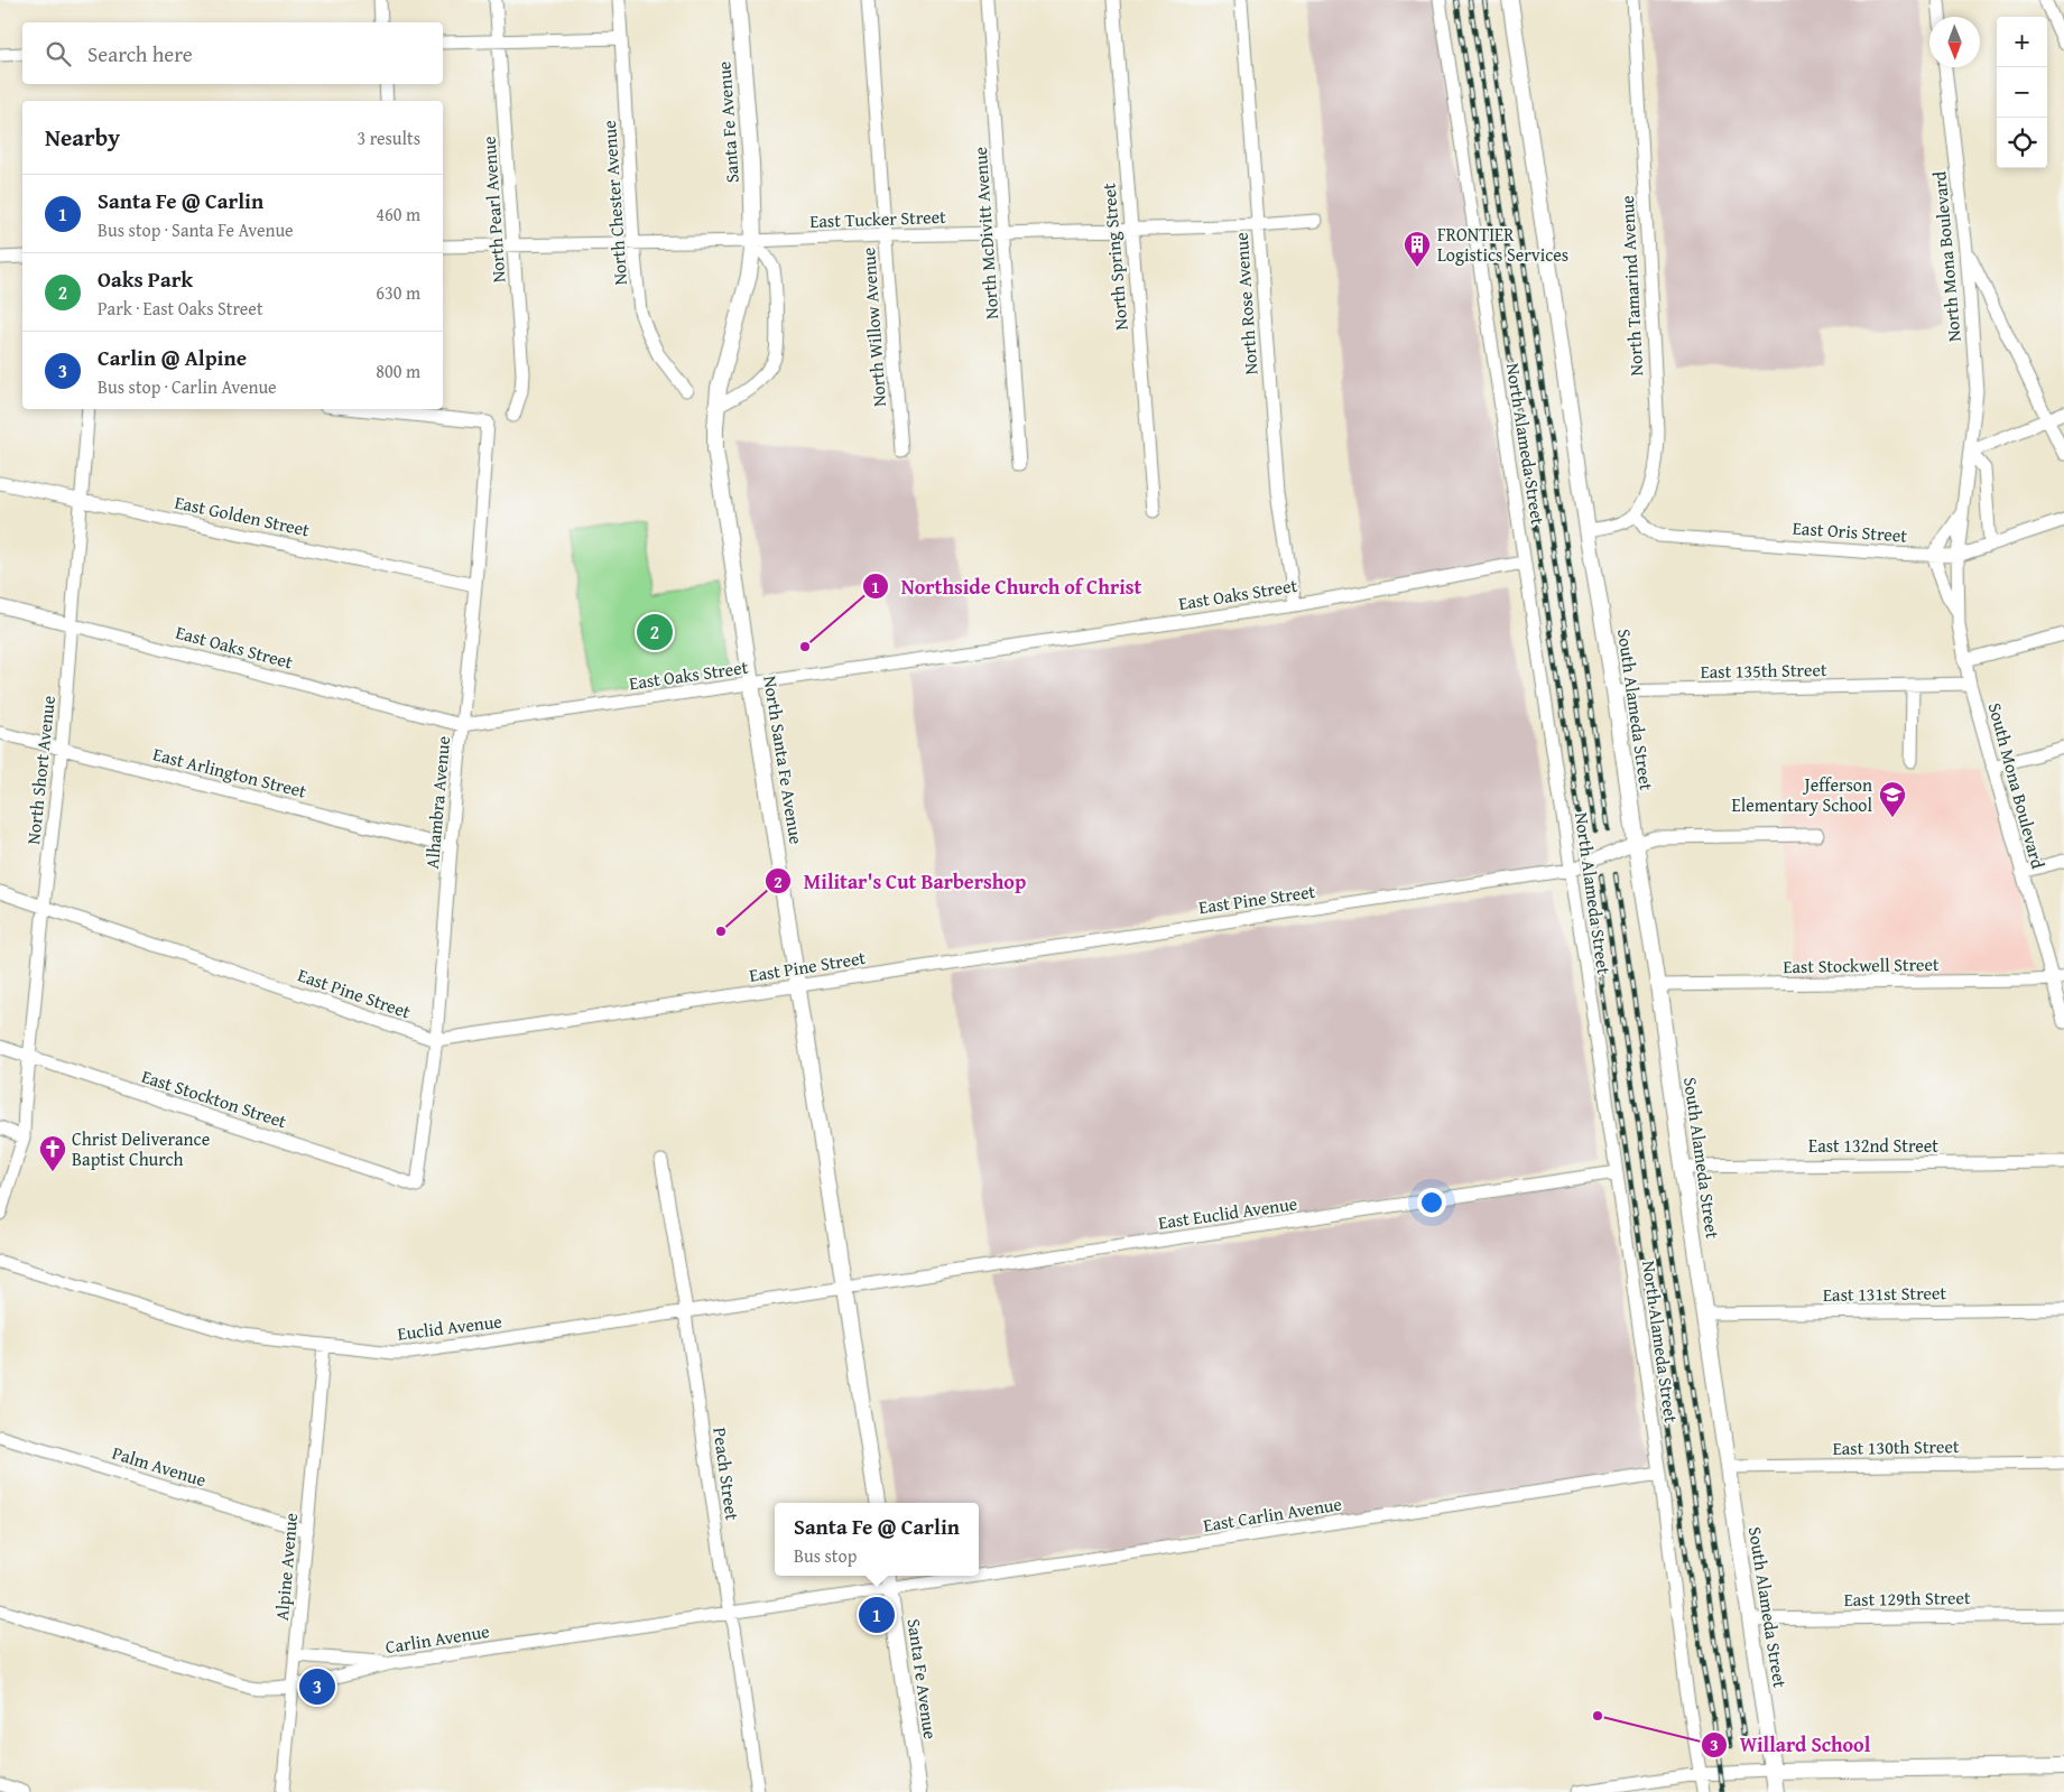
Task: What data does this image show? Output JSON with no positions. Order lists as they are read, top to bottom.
{
  "streets": {
    "main road": ["Santa Fe Avenue", "South Alameda Street", "North Santa Fe Avenue"],
    "street": [
      "North Chester Avenue",
      "North Pearl Avenue",
      "East Tucker Street",
      "North McDivitt Avenue",
      "North Spring Street",
      "North Mona Boulevard",
      "North Tamarind Avenue",
      "North Rose Avenue",
      "North Willow Avenue",
      "North Alameda Street",
      "East Golden Street",
      "East Oris Street",
      "East Oaks Street",
      "East 135th Street",
      "North Short Avenue",
      "East Arlington Street",
      "South Mona Boulevard",
      "Alhambra Avenue",
      "East Pine Street",
      "East Stockwell Street",
      "East Stockton Street",
      "East 132nd Street",
      "East Euclid Avenue",
      "East 131st Street",
      "Euclid Avenue",
      "East 130th Street",
      "Palm Avenue",
      "Peach Street",
      "East Carlin Avenue",
      "Alpine Avenue",
      "East 129th Street",
      "Carlin Avenue"
    ]
  },
  "crossings": [
    ["Santa Fe Avenue", "East Tucker Street"],
    ["Santa Fe Avenue", "North Santa Fe Avenue"],
    ["Santa Fe Avenue", "East Carlin Avenue"],
    ["Santa Fe Avenue", "Carlin Avenue"],
    ["North Chester Avenue", "East Tucker Street"],
    ["North Pearl Avenue", "East Tucker Street"],
    ["East Tucker Street", "North McDivitt Avenue"],
    ["East Tucker Street", "North Spring Street"],
    ["East Tucker Street", "North Rose Avenue"],
    ["East Tucker Street", "North Willow Avenue"],
    ["East Tucker Street", "North Santa Fe Avenue"],
    ["North Mona Boulevard", "East Oris Street"],
    ["North Mona Boulevard", "South Mona Boulevard"],
    ["North Tamarind Avenue", "East Oris Street"],
    ["North Rose Avenue", "East Oaks Street"],
    ["North Alameda Street", "East Oaks Street"],
    ["North Alameda Street", "East Pine Street"],
    ["North Alameda Street", "East Euclid Avenue"],
    ["North Alameda Street", "East Carlin Avenue"],
    ["East Golden Street", "North Short Avenue"],
    ["East Golden Street", "Alhambra Avenue"],
    ["East Oris Street", "South Mona Boulevard"],
    ["East Oaks Street", "North Santa Fe Avenue"],
    ["East Oaks Street", "North Short Avenue"],
    ["East Oaks Street", "Alhambra Avenue"],
    ["East 135th Street", "South Alameda Street"],
    ["East 135th Street", "South Mona Boulevard"],
    ["South Alameda Street", "East Pine Street"],
    ["South Alameda Street", "East Stockwell Street"],
    ["South Alameda Street", "East 132nd Street"],
    ["South Alameda Street", "East 131st Street"],
    ["South Alameda Street", "East 130th Street"],
    ["South Alameda Street", "East 129th Street"],
    ["North Santa Fe Avenue", "East Pine Street"],
    ["North Santa Fe Avenue", "East Euclid Avenue"],
    ["North Santa Fe Avenue", "Euclid Avenue"],
    ["North Short Avenue", "East Arlington Street"],
    ["North Short Avenue", "East Pine Street"],
    ["North Short Avenue", "East Stockton Street"],
    ["East Arlington Street", "Alhambra Avenue"],
    ["South Mona Boulevard", "East Stockwell Street"],
    ["Alhambra Avenue", "East Pine Street"],
    ["Alhambra Avenue", "East Stockton Street"],
    ["East Euclid Avenue", "Euclid Avenue"],
    ["Euclid Avenue", "Peach Street"],
    ["Euclid Avenue", "Alpine Avenue"],
    ["Palm Avenue", "Alpine Avenue"],
    ["Peach Street", "Carlin Avenue"],
    ["East Carlin Avenue", "Carlin Avenue"],
    ["Alpine Avenue", "Carlin Avenue"]
  ],
  "places": {
    "building": ["FRONTIER Logistics Services"],
    "other": ["Northside Church of Christ", "Militar's Cut Barbershop", "Willard School"],
    "school or university": ["Jefferson Elementary School"],
    "church": ["Christ Deliverance Baptist Church"]
  },
  "north": "bottom",
  "page": {
    "map_buttons": ["+", "−"],
    "search": "Search here",
    "heading": ["Nearby", "3 results"],
    "list": [
      {
        "mark": "1",
        "name": "Santa Fe @ Carlin",
        "note": "Bus stop · Santa Fe Avenue",
        "value": "460 m"
      },
      {
        "mark": "2",
        "name": "Oaks Park",
        "note": "Park · East Oaks Street",
        "value": "630 m"
      },
      {
        "mark": "3",
        "name": "Carlin @ Alpine",
        "note": "Bus stop · Carlin Avenue",
        "value": "800 m"
      }
    ],
    "pins": ["2", "1", "3"],
    "popup": ["Santa Fe @ Carlin", "Bus stop"]
  }
}
